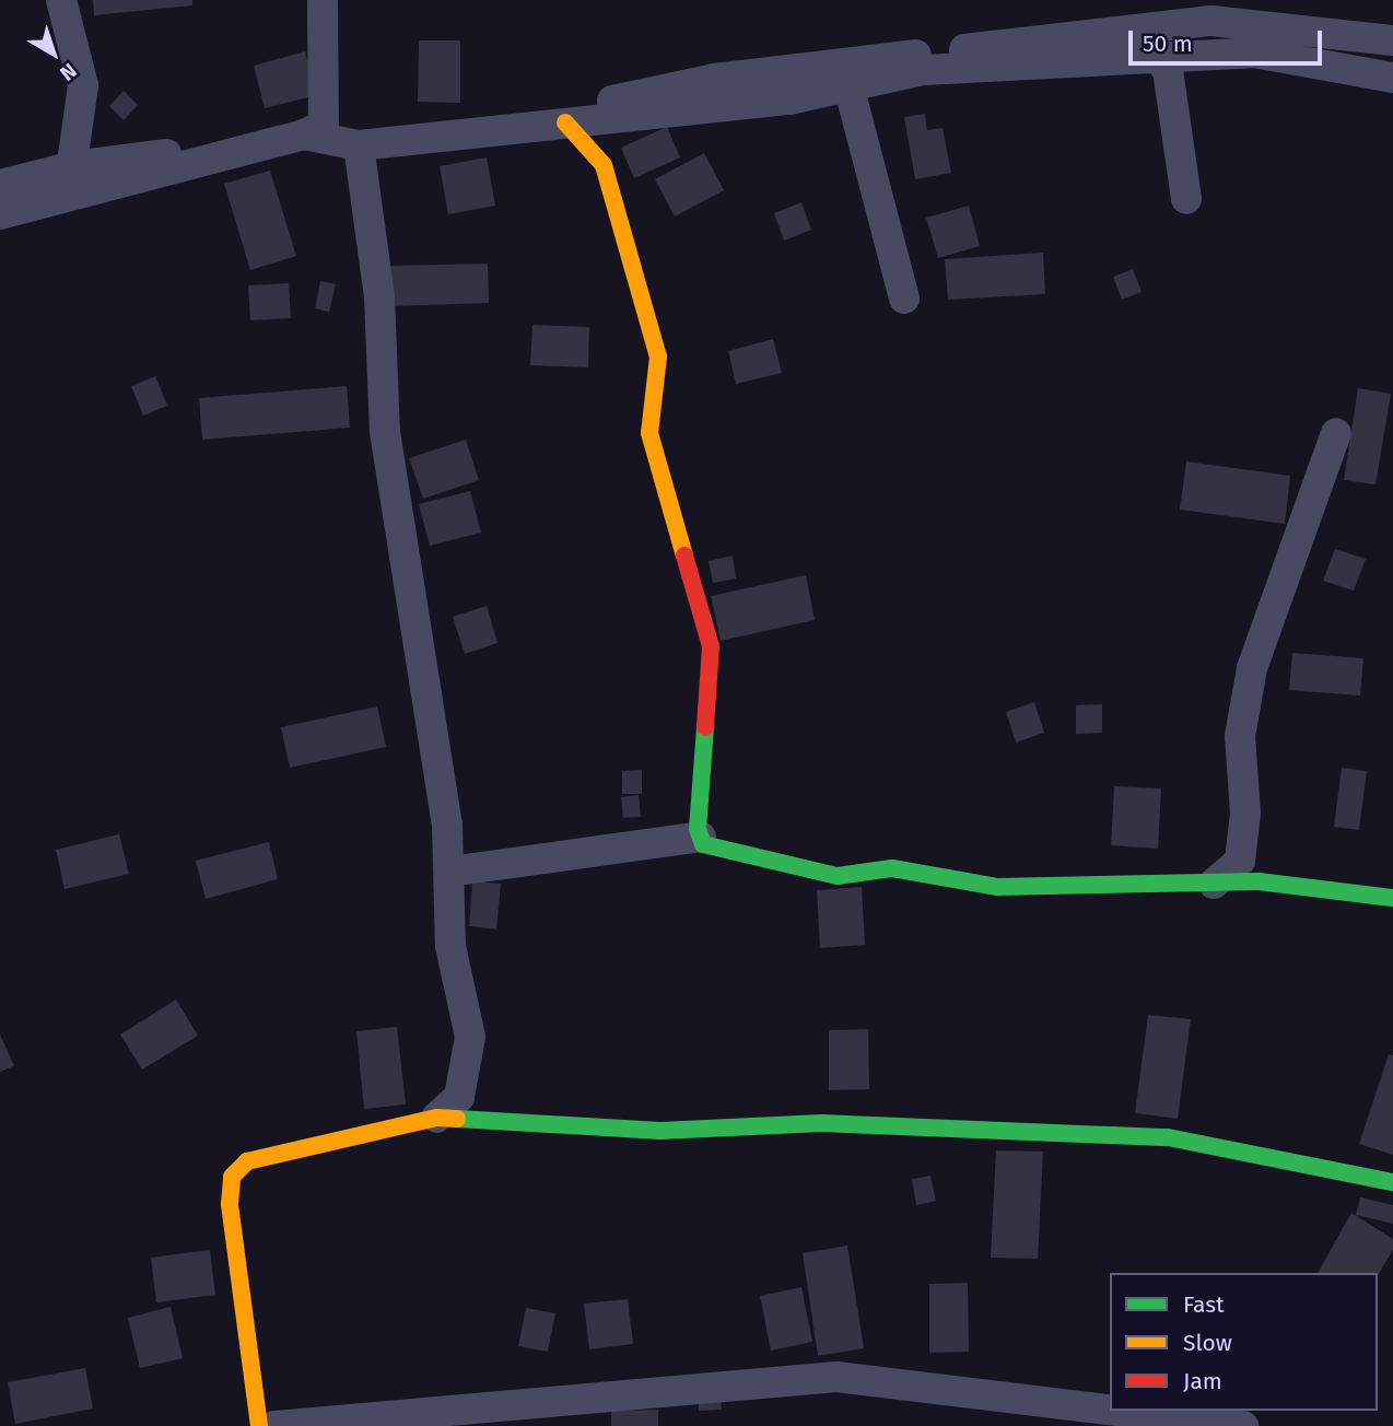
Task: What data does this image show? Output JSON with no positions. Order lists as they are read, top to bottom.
{
  "legend": ["Fast", "Slow", "Jam"],
  "scale_bar": "50 m",
  "north": "bottom right"
}
